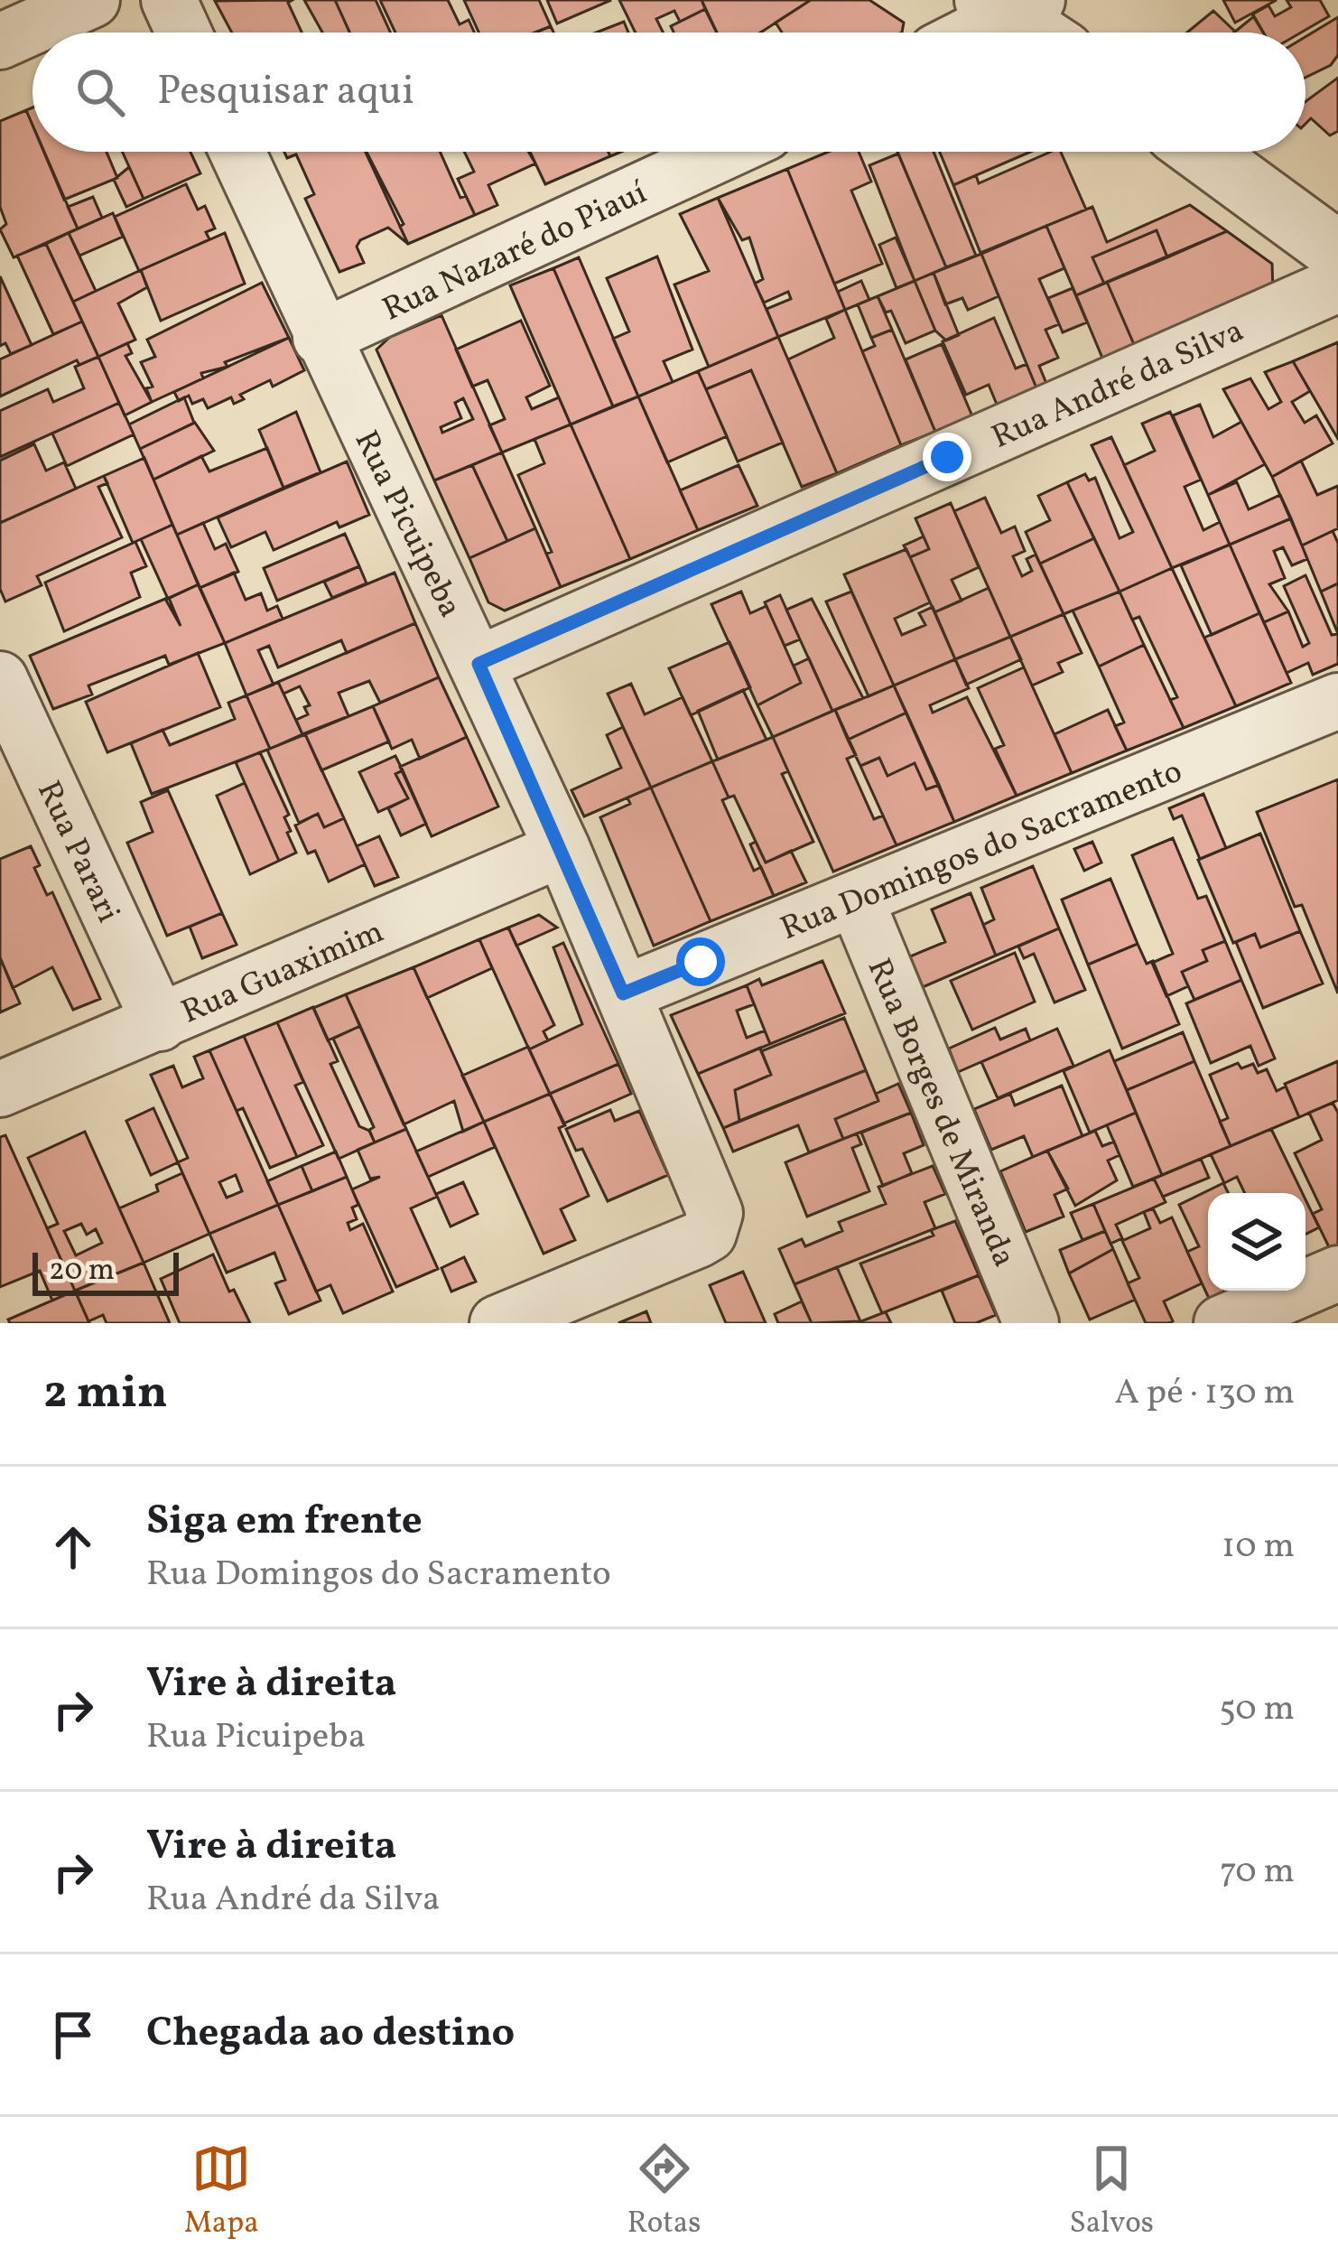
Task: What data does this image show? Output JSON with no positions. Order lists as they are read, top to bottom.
{
  "streets": {
    "street": [
      "Rua Nazaré do Piauí",
      "Rua André da Silva",
      "Rua Picuipeba",
      "Rua Domingos do Sacramento",
      "Rua Parari",
      "Rua Guaximim",
      "Rua Borges de Miranda"
    ]
  },
  "crossings": [
    ["Rua Nazaré do Piauí", "Rua Picuipeba"],
    ["Rua André da Silva", "Rua Picuipeba"],
    ["Rua Picuipeba", "Rua Domingos do Sacramento"],
    ["Rua Picuipeba", "Rua Guaximim"],
    ["Rua Domingos do Sacramento", "Rua Borges de Miranda"],
    ["Rua Parari", "Rua Guaximim"]
  ],
  "scale_bar": "20 m",
  "page": {
    "search": "Pesquisar aqui",
    "scale": "20 m",
    "heading": ["2 min", "A pé · 130 m"],
    "list": [
      ["Siga em frente", "Rua Domingos do Sacramento", "10 m"],
      ["Vire à direita", "Rua Picuipeba", "50 m"],
      ["Vire à direita", "Rua André da Silva", "70 m"],
      "Chegada ao destino"
    ],
    "nav": ["Mapa", "Rotas", "Salvos"]
  }
}
